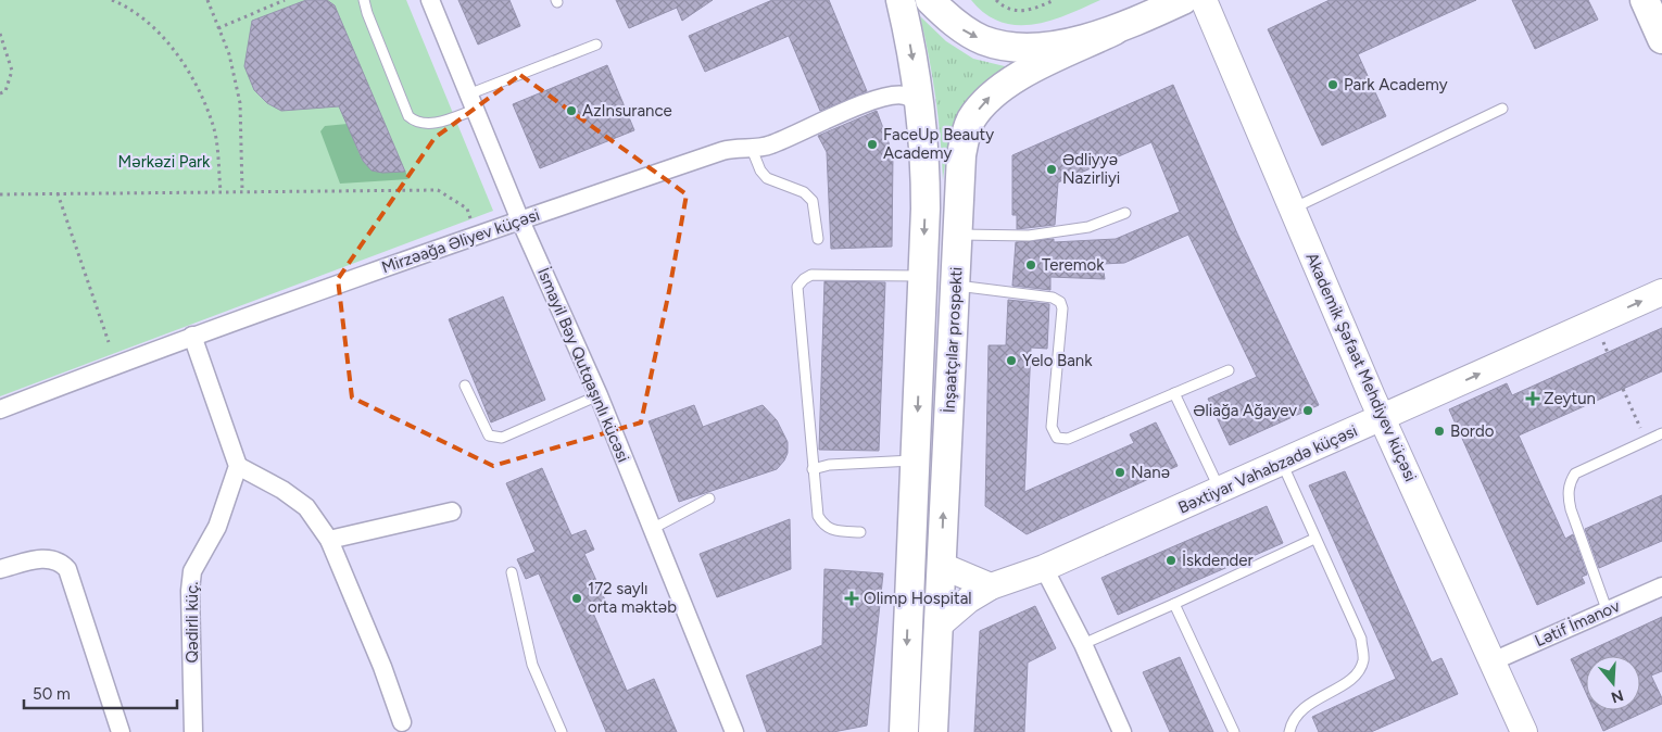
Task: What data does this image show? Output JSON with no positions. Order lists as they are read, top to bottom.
{
  "streets": {
    "main road": ["İnşaatçılar prospekti"],
    "street": [
      "Mirzəağa Əliyev küçəsi",
      "İsmayil Bəy Qutqaşınlı kücəsi",
      "Akademik Şəfaət Mehdiyev küçəsi",
      "Bəxtiyar Vahabzadə küçəsi",
      "Qədirli küç.",
      "Lətif İmanov"
    ]
  },
  "crossings": [
    ["Mirzəağa Əliyev küçəsi", "İnşaatçılar prospekti"],
    ["Mirzəağa Əliyev küçəsi", "İsmayil Bəy Qutqaşınlı kücəsi"],
    ["İnşaatçılar prospekti", "Bəxtiyar Vahabzadə küçəsi"],
    ["Akademik Şəfaət Mehdiyev küçəsi", "Bəxtiyar Vahabzadə küçəsi"],
    ["Akademik Şəfaət Mehdiyev küçəsi", "Lətif İmanov"]
  ],
  "one_way": ["Bəxtiyar Vahabzadə küçəsi"],
  "parks": ["Mərkəzi Park"],
  "places": {
    "other": [
      "Park Academy",
      "AzInsurance",
      "FaceUp Beauty Academy",
      "Ədliyyə Nazirliyi",
      "Teremok",
      "Yelo Bank",
      "Əliağa Ağayev",
      "Bordo",
      "Nanə",
      "İskdender",
      "172 saylı orta məktəb"
    ],
    "health": ["Zeytun", "Olimp Hospital"]
  },
  "scale_bar": "50 m",
  "north": "bottom"
}
